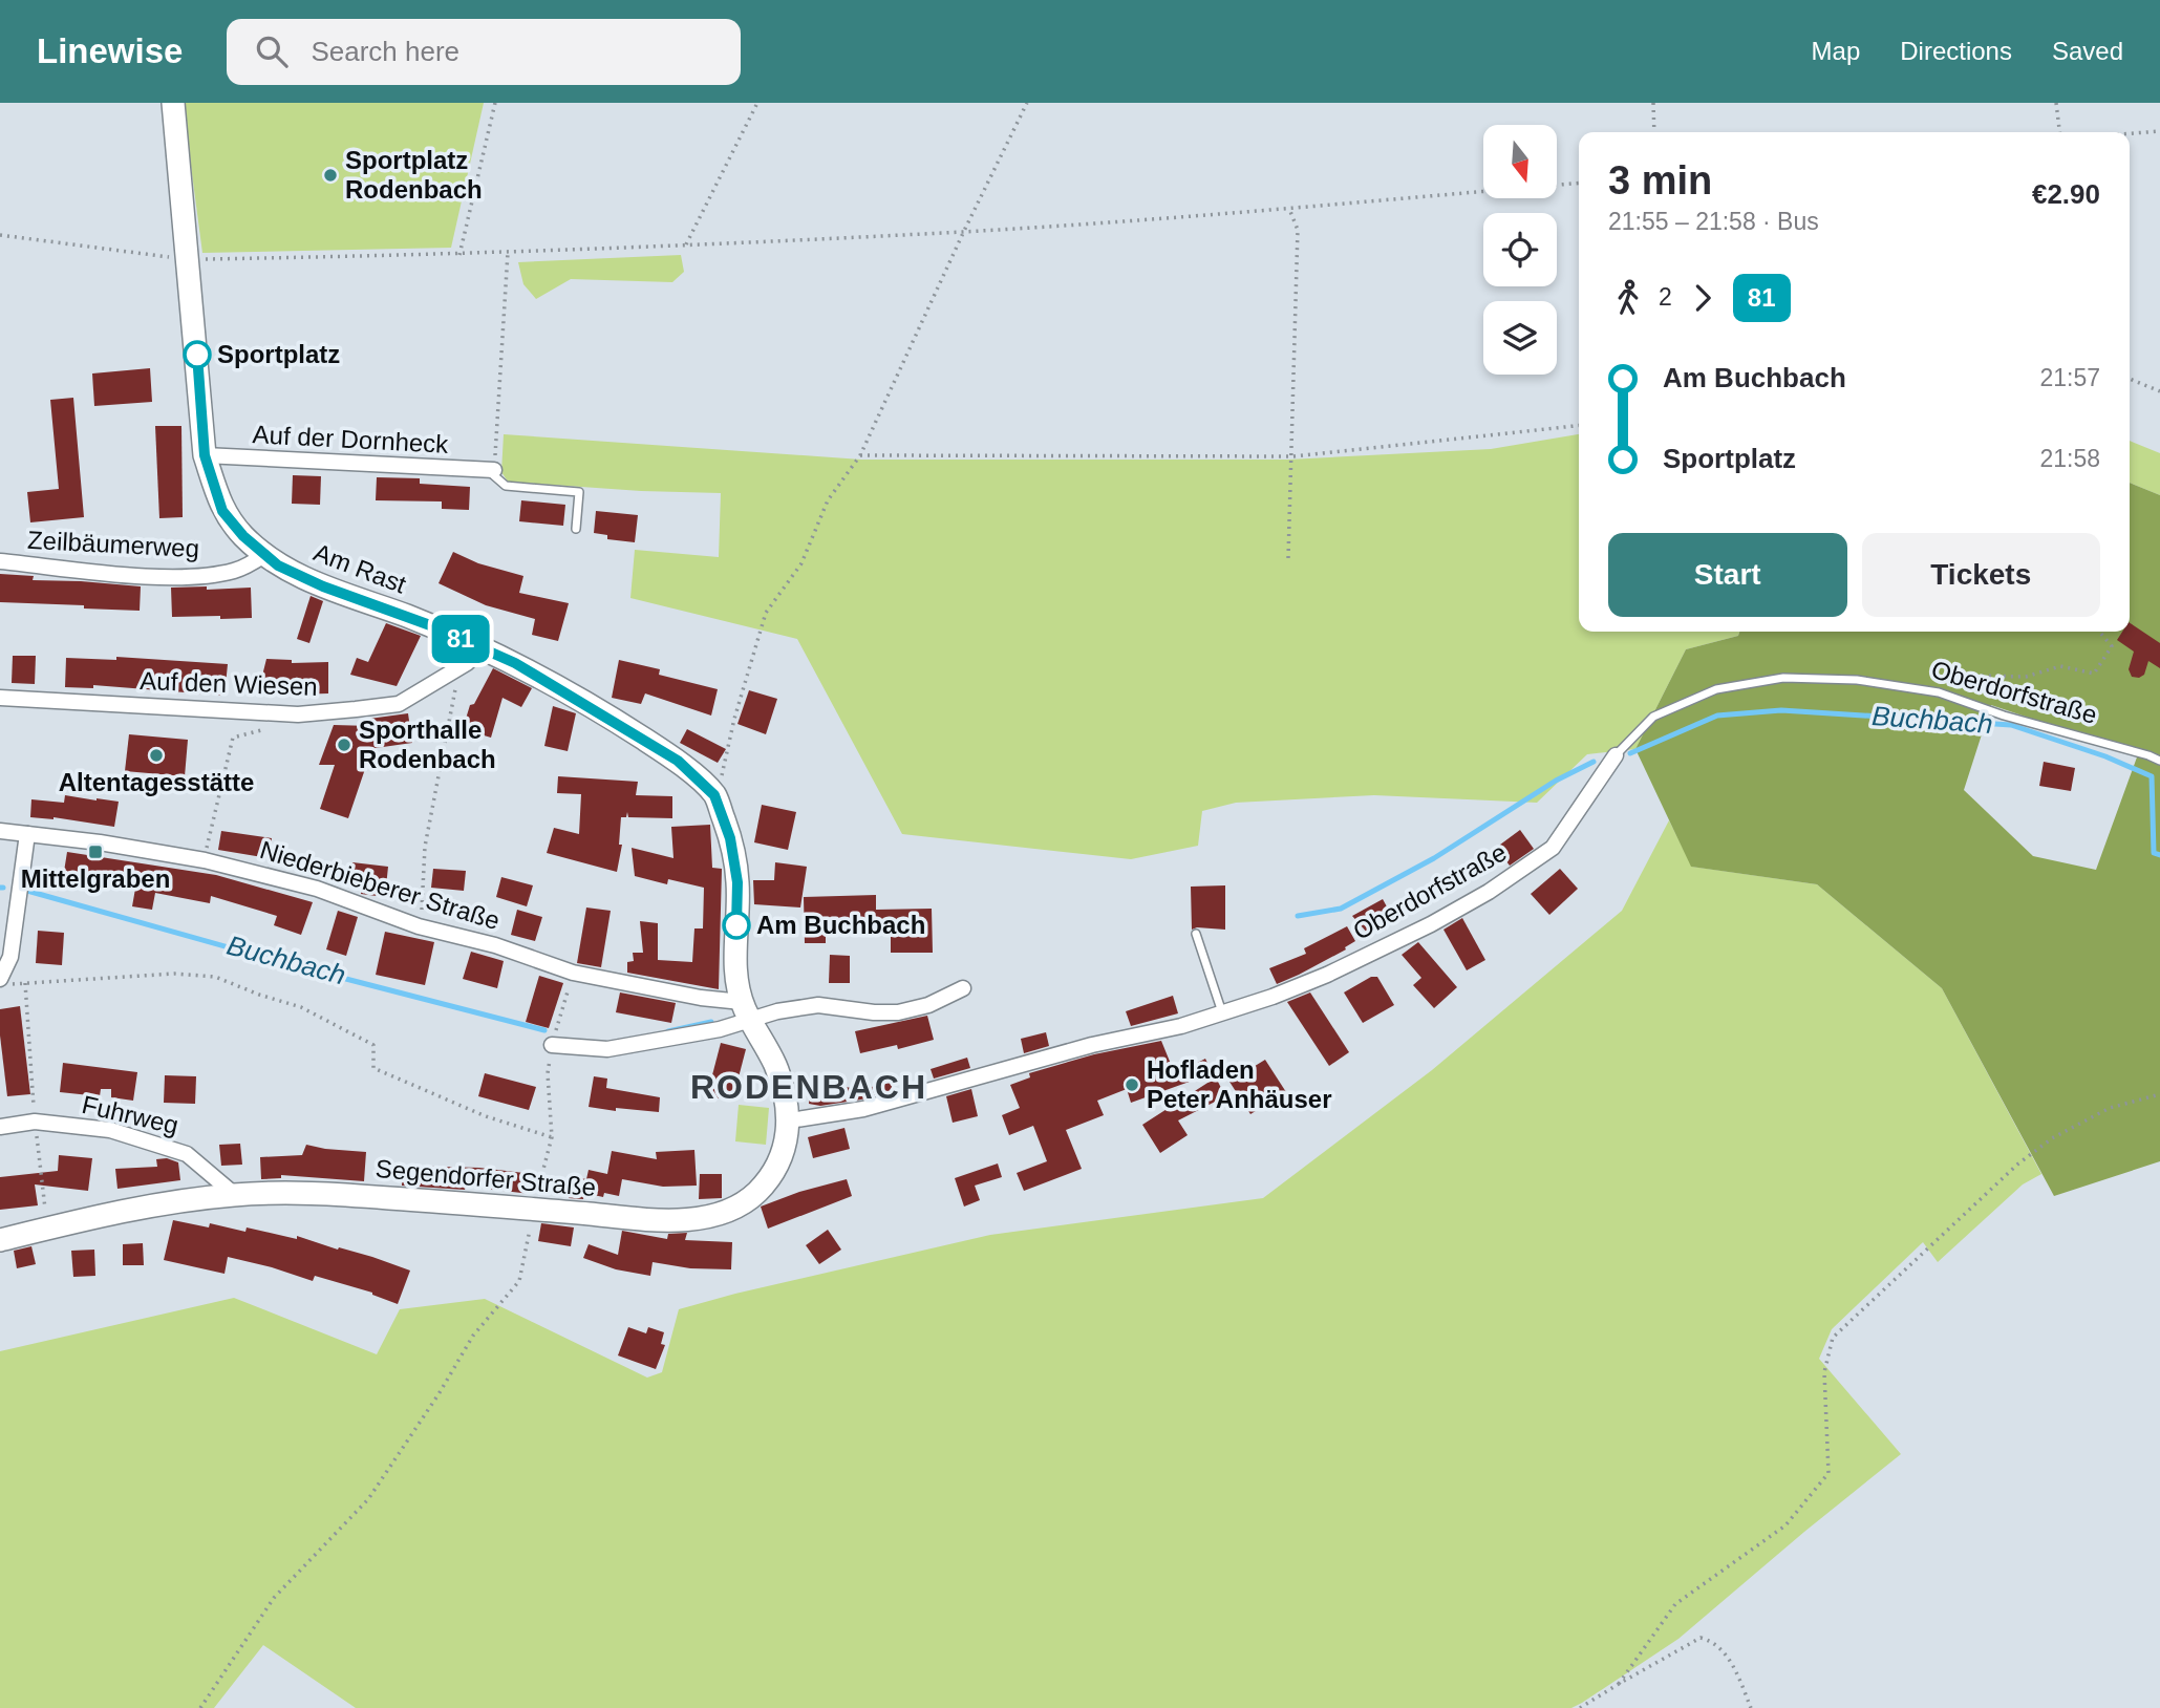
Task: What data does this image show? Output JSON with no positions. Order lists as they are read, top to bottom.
{
  "streets": {
    "street": [
      "Auf der Dornheck",
      "Zeilbäumerweg",
      "Am Rast",
      "Auf den Wiesen",
      "Oberdorfstraße",
      "Niederbieberer Straße",
      "Fuhrweg",
      "Segendorfer Straße"
    ]
  },
  "crossings": [
    ["Auf der Dornheck", "Am Rast"],
    ["Zeilbäumerweg", "Am Rast"],
    ["Am Rast", "Auf den Wiesen"],
    ["Am Rast", "Niederbieberer Straße"],
    ["Am Rast", "Segendorfer Straße"],
    ["Oberdorfstraße", "Segendorfer Straße"],
    ["Niederbieberer Straße", "Segendorfer Straße"],
    ["Fuhrweg", "Segendorfer Straße"]
  ],
  "districts": ["RODENBACH"],
  "water": ["Buchbach"],
  "places": {
    "other": [
      "Sportplatz Rodenbach",
      "Sportplatz",
      "Sporthalle Rodenbach",
      "Altentagesstätte",
      "Am Buchbach",
      "Hofladen Peter Anhäuser"
    ],
    "transit": ["Mittelgraben"]
  },
  "lines": ["bus line 81"],
  "north": "bottom",
  "page": {
    "header": "Linewise",
    "search": "Search here",
    "nav": ["Map", "Directions", "Saved"],
    "on_map": "81",
    "heading": ["3 min", "21:55 – 21:58 · Bus", "€2.90"],
    "legs": ["2", "81"],
    "list": [
      {
        "name": "Am Buchbach",
        "value": "21:57"
      },
      {
        "name": "Sportplatz",
        "value": "21:58"
      }
    ],
    "buttons": ["Start", "Tickets"]
  }
}
